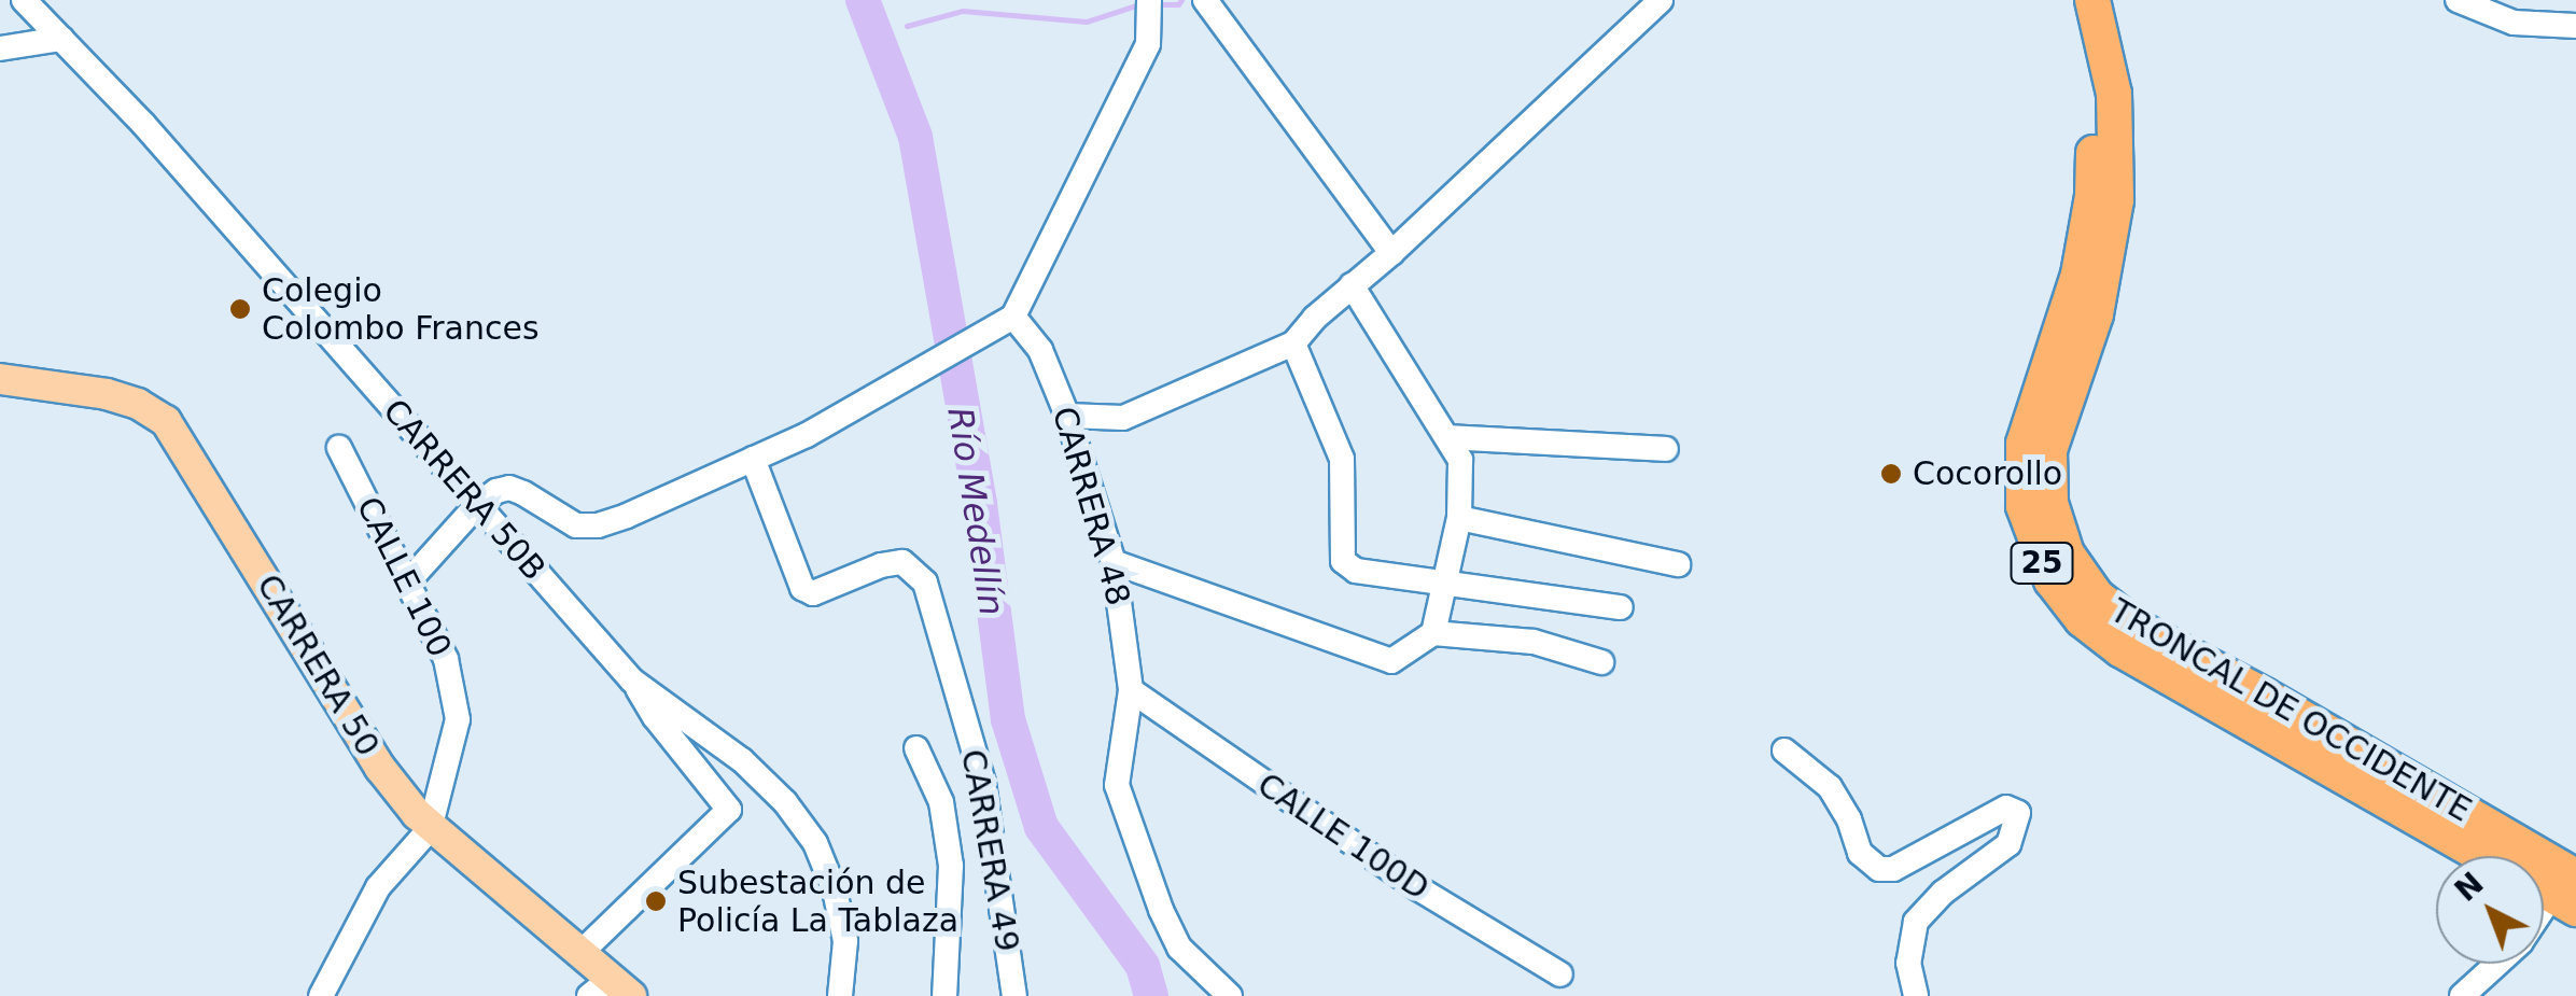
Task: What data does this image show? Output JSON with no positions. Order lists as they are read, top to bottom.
{
  "streets": {
    "highway": ["25", "TRONCAL DE OCCIDENTE"],
    "main road": ["CARRERA 50"],
    "street": [
      "CARRERA 50B",
      "CARRERA 48",
      "CALLE 100",
      "CALLE 100D",
      "CARRERA 49"
    ]
  },
  "crossings": [
    ["CARRERA 48", "CALLE 100D"],
    ["CALLE 100", "CARRERA 50"]
  ],
  "water": ["Río Medellín"],
  "places": ["Colegio Colombo Frances", "Cocorollo", "Subestación de Policía La Tablaza"],
  "north": "top left"
}
